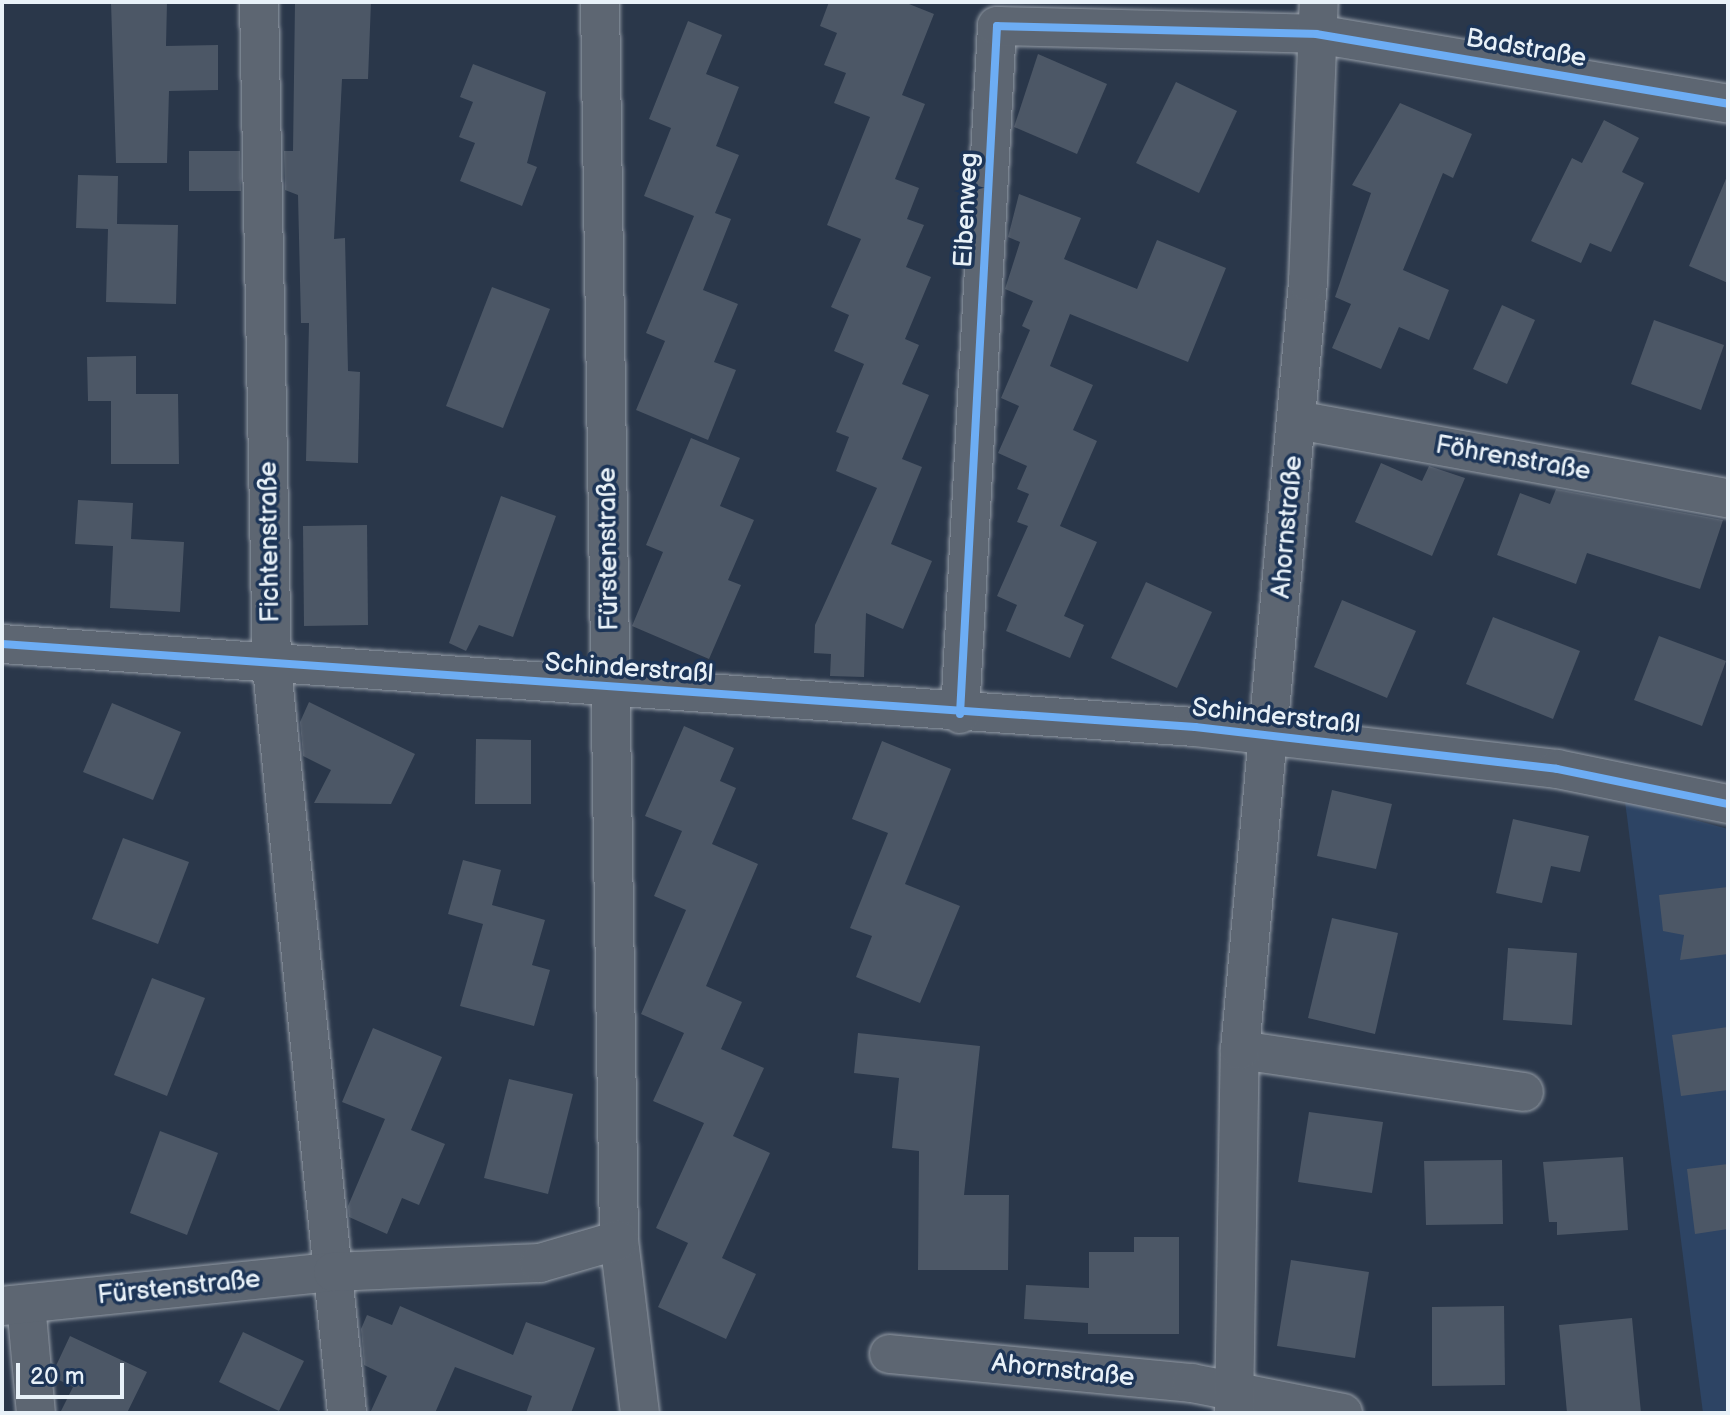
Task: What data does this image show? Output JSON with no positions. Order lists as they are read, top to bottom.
{
  "streets": {
    "street": [
      "Badstraße",
      "Eibenweg",
      "Föhrenstraße",
      "Ahornstraße",
      "Fichtenstraße",
      "Fürstenstraße",
      "Schinderstraßl"
    ]
  },
  "crossings": [
    ["Badstraße", "Eibenweg"],
    ["Badstraße", "Ahornstraße"],
    ["Eibenweg", "Ahornstraße"],
    ["Eibenweg", "Schinderstraßl"],
    ["Föhrenstraße", "Ahornstraße"],
    ["Ahornstraße", "Schinderstraßl"],
    ["Fichtenstraße", "Fürstenstraße"],
    ["Fichtenstraße", "Schinderstraßl"],
    ["Fürstenstraße", "Schinderstraßl"]
  ],
  "scale_bar": "20 m"
}
